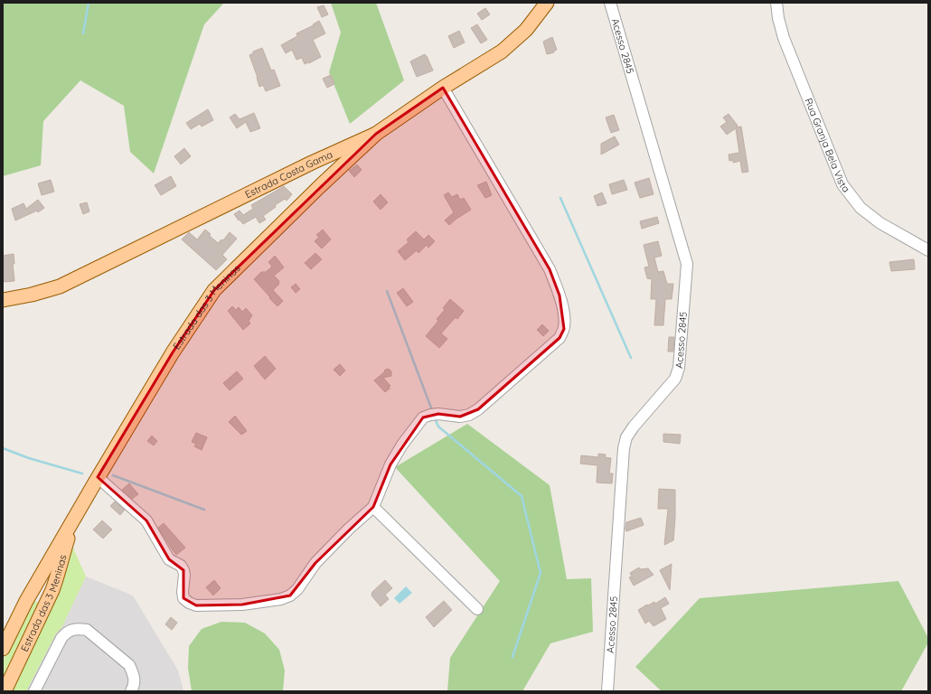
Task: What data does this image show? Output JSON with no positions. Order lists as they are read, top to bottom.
{
  "streets": {
    "main road": ["Estrada Costa Gama", "Estrada das 3 Meninas"],
    "street": ["Acesso 2845", "Rua Granja Bela Vista"]
  },
  "crossings": [
    ["Estrada Costa Gama", "Estrada das 3 Meninas"]
  ]
}
